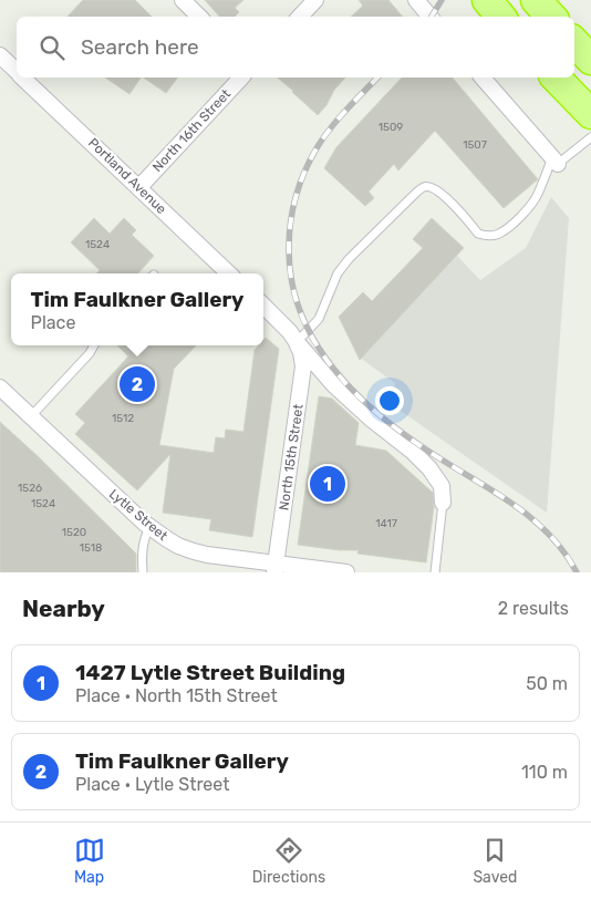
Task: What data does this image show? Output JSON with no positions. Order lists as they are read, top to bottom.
{
  "streets": {
    "street": [
      "North 16th Street",
      "Portland Avenue",
      "North 15th Street",
      "Lytle Street"
    ]
  },
  "crossings": [
    ["North 16th Street", "Portland Avenue"],
    ["North 15th Street", "Lytle Street"]
  ],
  "house_numbers": [
    "1509",
    "1507",
    "1524",
    "1512",
    "1526",
    "1524",
    "1417",
    "1520",
    "1518"
  ],
  "page": {
    "search": "Search here",
    "popup": ["Tim Faulkner Gallery", "Place"],
    "pins": ["2", "1"],
    "heading": ["Nearby", "2 results"],
    "list": [
      {
        "mark": "1",
        "name": "1427 Lytle Street Building",
        "note": "Place · North 15th Street",
        "value": "50 m"
      },
      {
        "mark": "2",
        "name": "Tim Faulkner Gallery",
        "note": "Place · Lytle Street",
        "value": "110 m"
      }
    ],
    "nav": ["Map", "Directions", "Saved"]
  }
}
